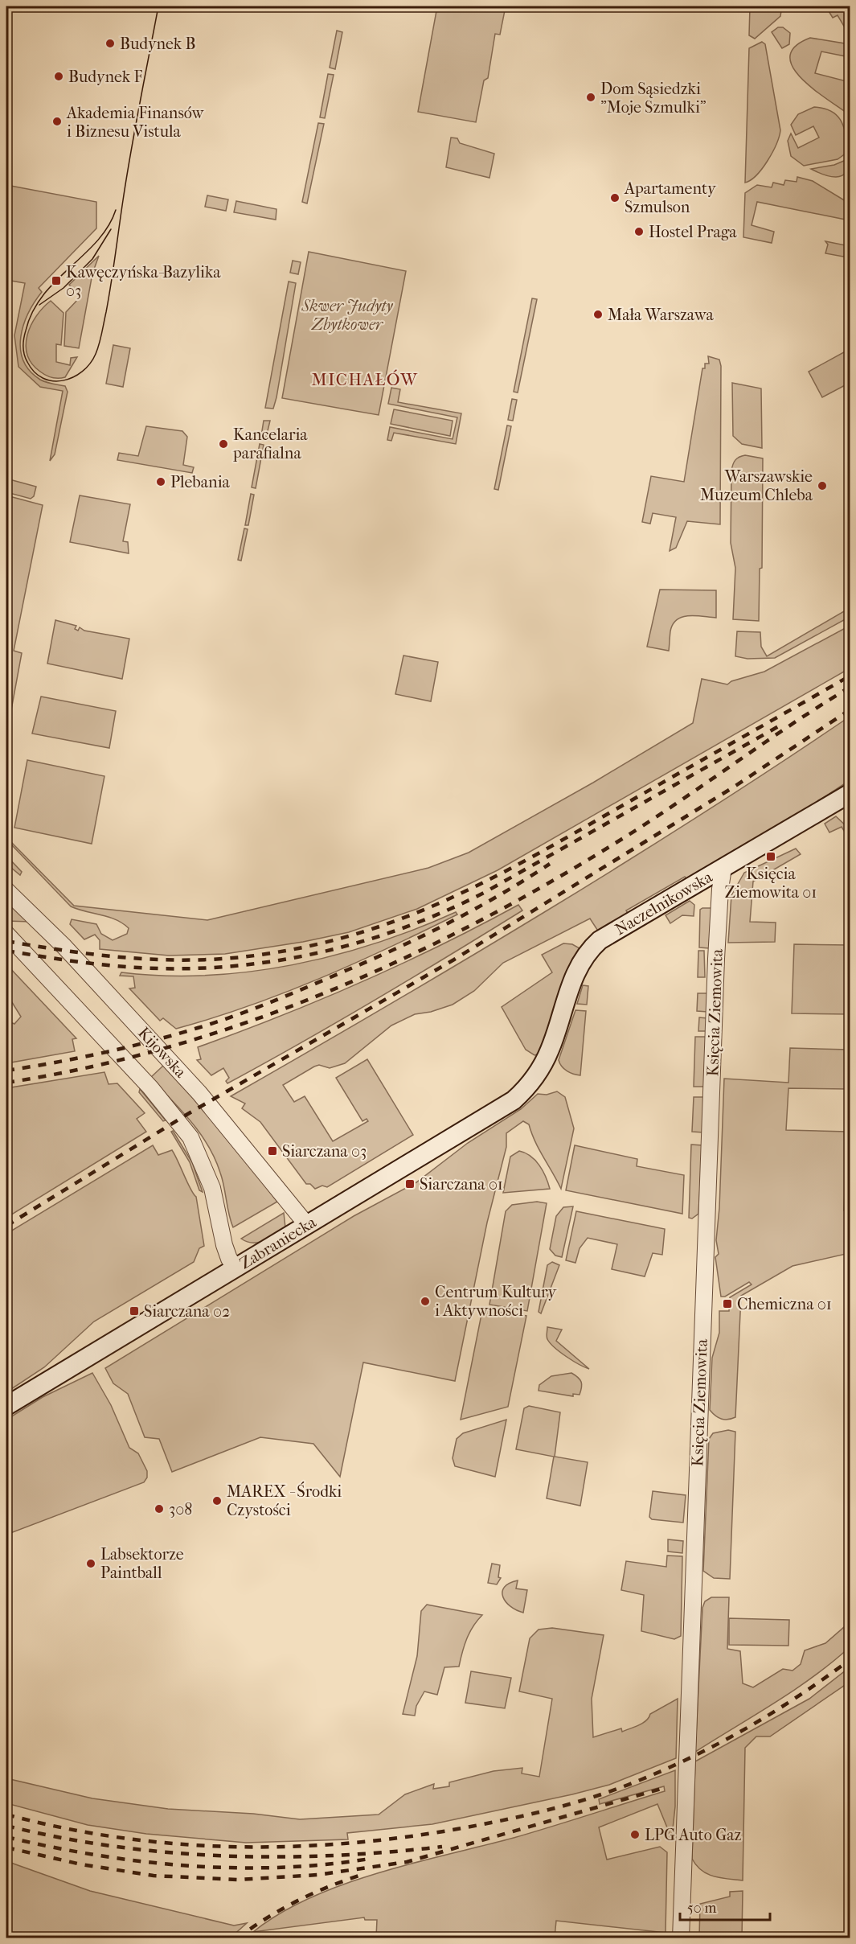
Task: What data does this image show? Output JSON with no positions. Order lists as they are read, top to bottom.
{
  "streets": {
    "main road": ["Naczelnikowska", "Zabraniecka"],
    "street": ["Księcia Ziemowita", "Kijowska"]
  },
  "crossings": [
    ["Naczelnikowska", "Księcia Ziemowita"],
    ["Naczelnikowska", "Zabraniecka"],
    ["Kijowska", "Zabraniecka"]
  ],
  "districts": ["MICHAŁÓW"],
  "parks": ["Skwer Judyty Zbytkower"],
  "places": {
    "other": [
      "Budynek B",
      "Budynek F",
      "Dom Sąsiedzki \"Moje Szmulki\"",
      "Akademia Finansów i Biznesu Vistula",
      "Apartamenty Szmulson",
      "Hostel Praga",
      "Mała Warszawa",
      "Kancelaria parafialna",
      "Plebania",
      "Warszawskie Muzeum Chleba",
      "Centrum Kultury i Aktywności",
      "MAREX - Środki Czystości",
      "308",
      "Labsektorze Paintball",
      "LPG Auto Gaz"
    ],
    "transit": [
      "Kawęczyńska-Bazylika 03",
      "Księcia Ziemowita 01",
      "Siarczana 03",
      "Siarczana 01",
      "Chemiczna 01",
      "Siarczana 02"
    ]
  },
  "scale_bar": "50 m"
}
